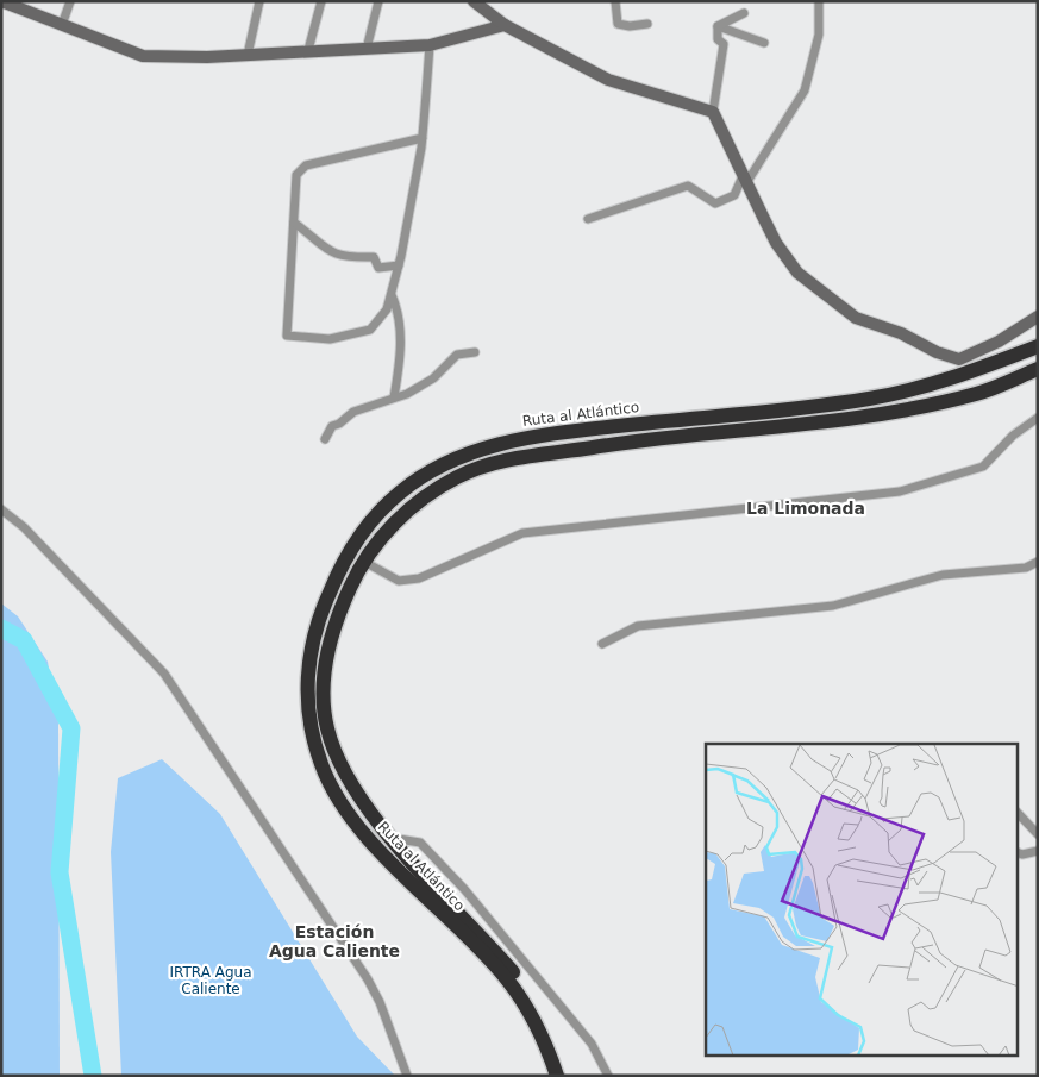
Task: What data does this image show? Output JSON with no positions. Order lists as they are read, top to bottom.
{
  "streets": {
    "highway": ["Ruta al Atlántico"]
  },
  "districts": ["La Limonada", "Estación Agua Caliente"],
  "parks": ["IRTRA Agua Caliente"]
}
